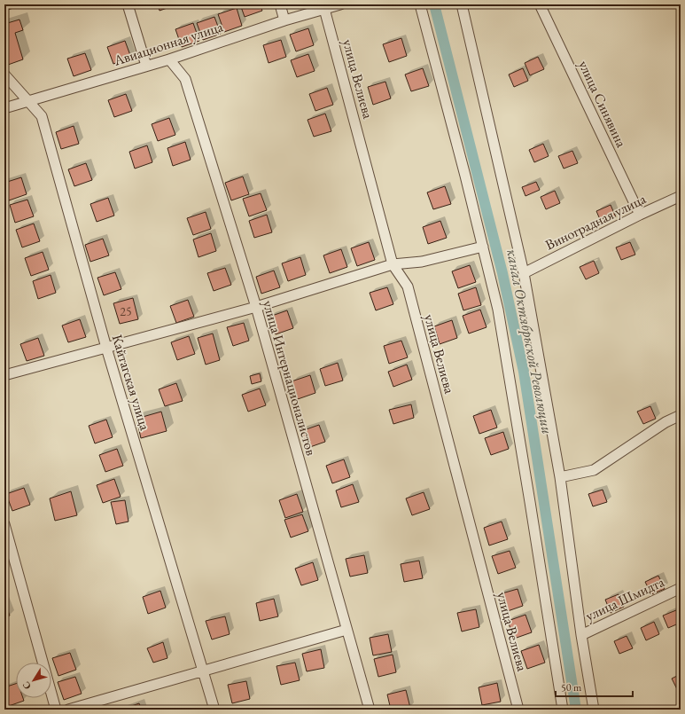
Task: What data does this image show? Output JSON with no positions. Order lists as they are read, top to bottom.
{
  "streets": {
    "street": [
      "Авиационная улица",
      "улица Велиева",
      "улица Синявина",
      "Виноградная улица",
      "улица Интернационалистов",
      "Кайтагская улица",
      "улица Шмидта"
    ]
  },
  "crossings": [
    ["Авиационная улица", "улица Велиева"],
    ["Авиационная улица", "улица Интернационалистов"],
    ["Авиационная улица", "Кайтагская улица"],
    ["улица Синявина", "Виноградная улица"]
  ],
  "water": ["канал Октябрьской Революции"],
  "house_numbers": ["25"],
  "scale_bar": "50 m",
  "north": "bottom left"
}
